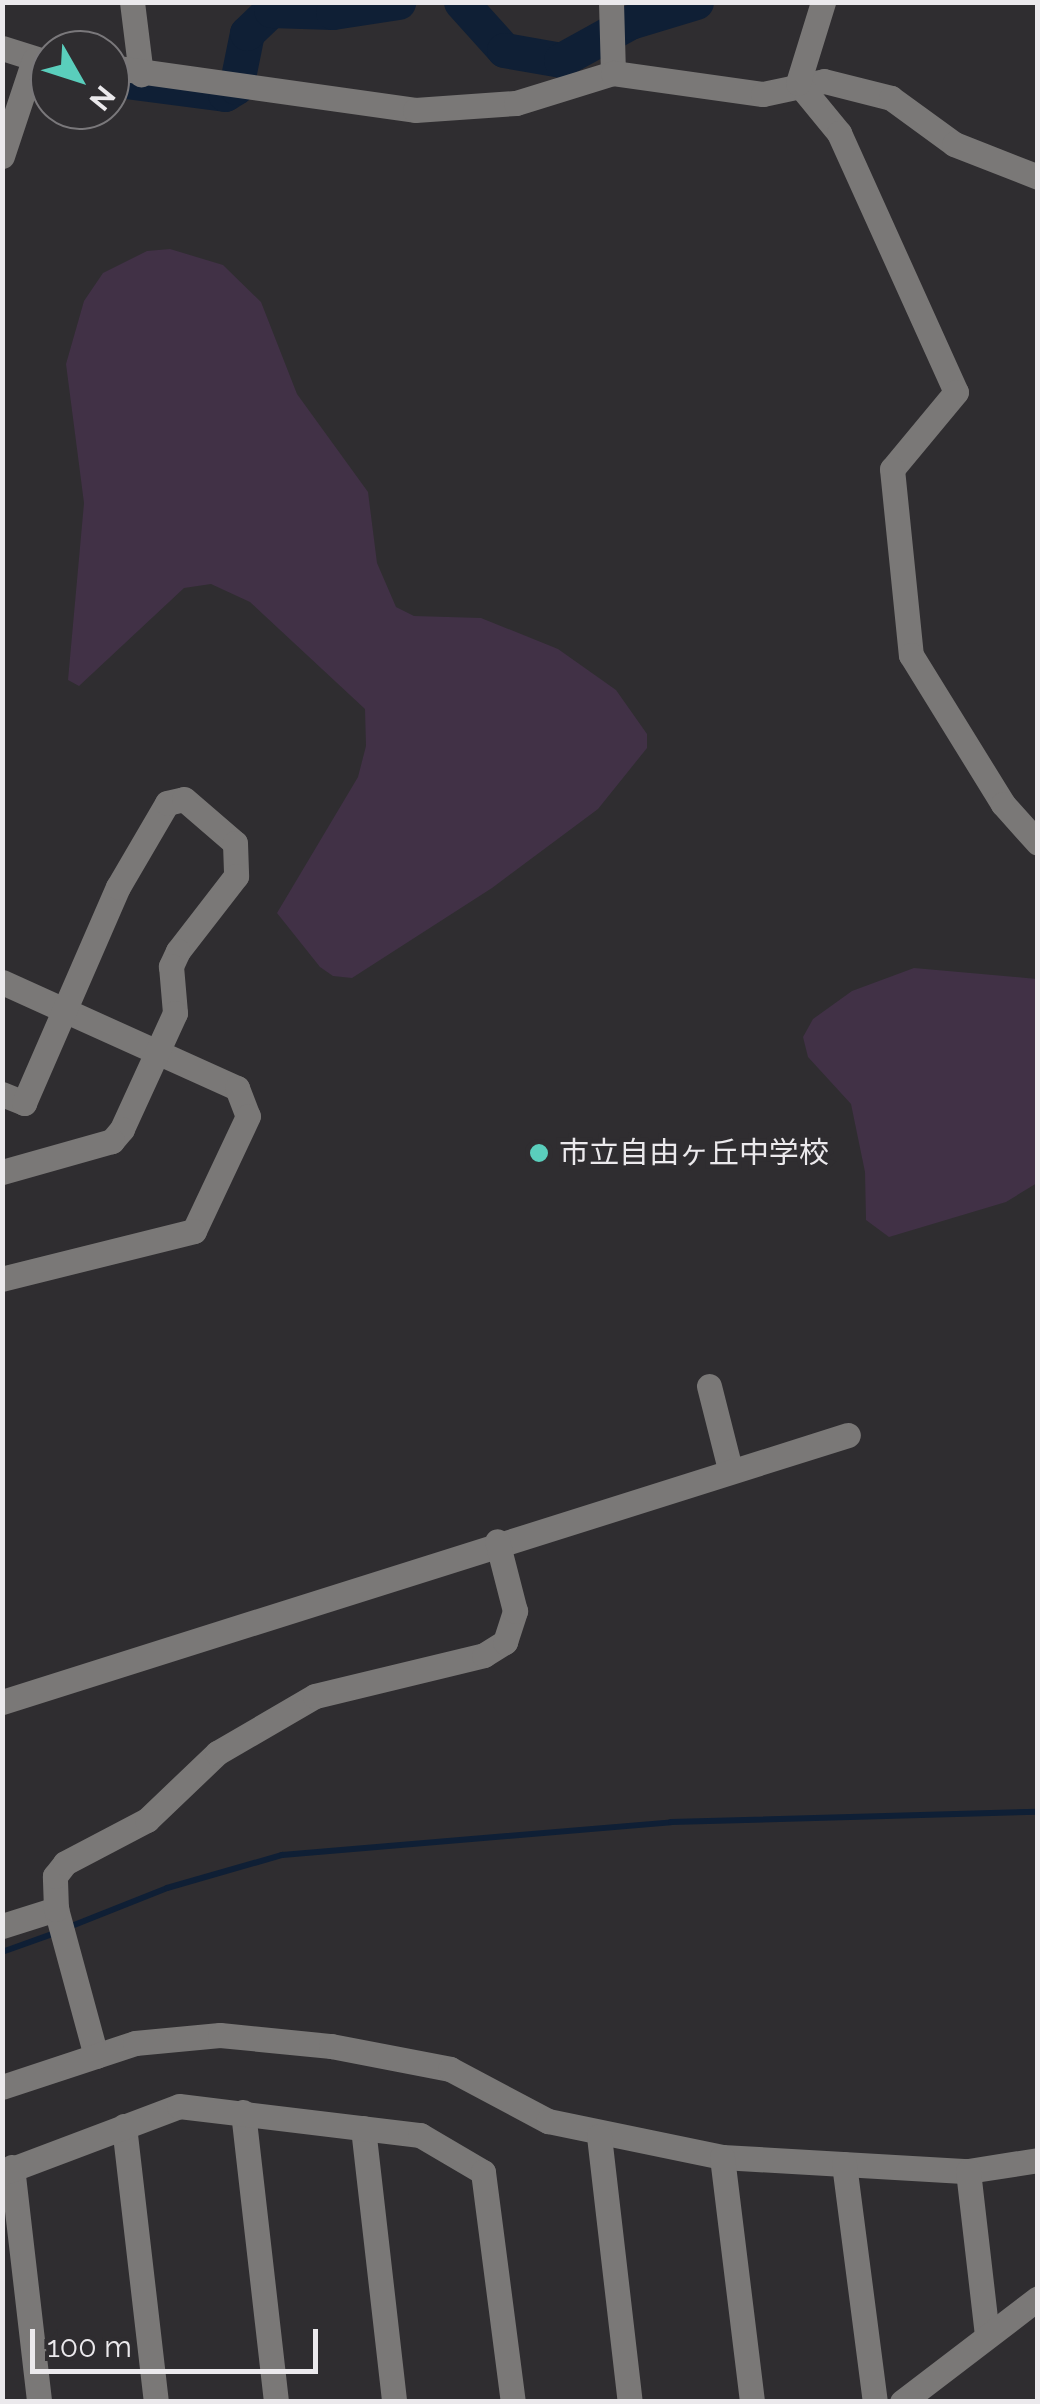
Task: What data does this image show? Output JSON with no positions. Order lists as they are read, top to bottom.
{
  "places": ["市立自由ヶ丘中学校"],
  "scale_bar": "100 m",
  "north": "bottom right"
}
